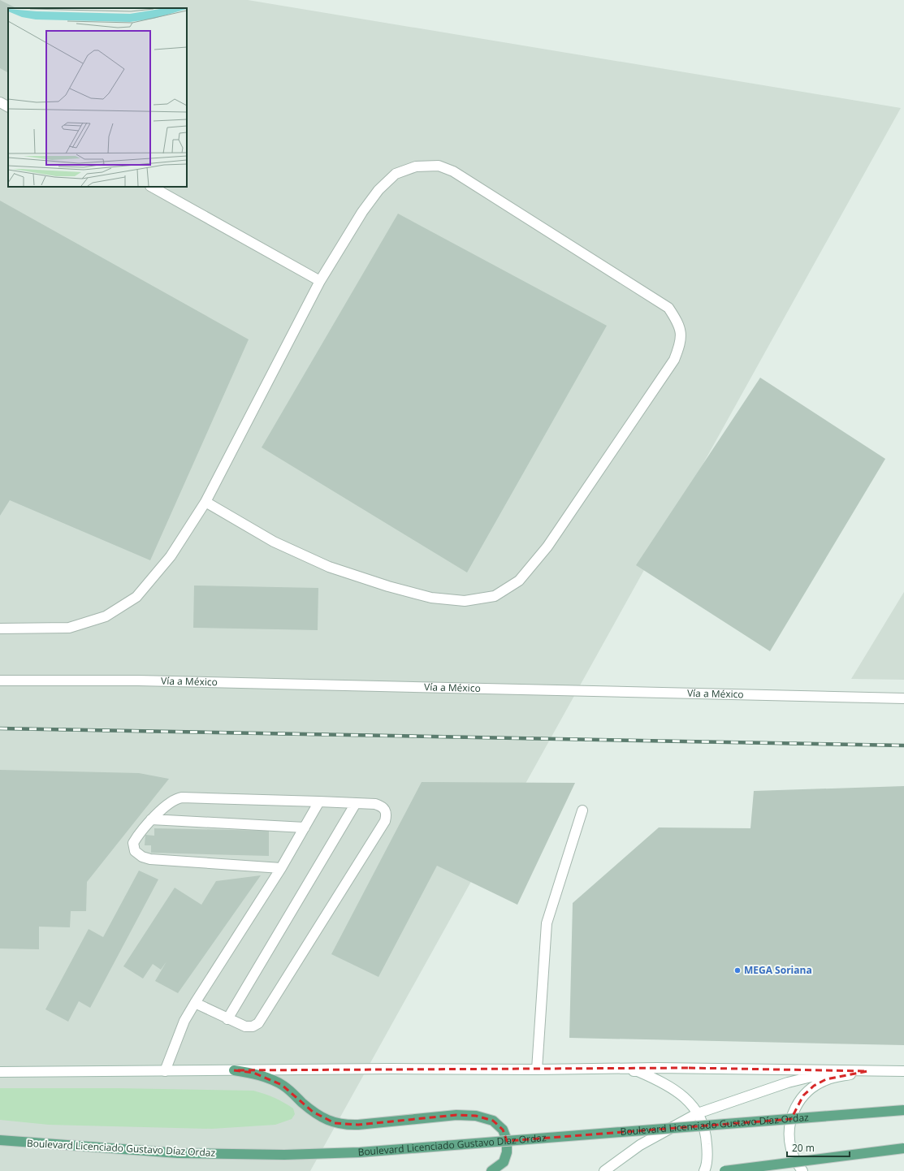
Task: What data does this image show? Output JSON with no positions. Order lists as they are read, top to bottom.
{
  "streets": {
    "main road": ["Vía a México", "Boulevard Licenciado Gustavo Díaz Ordaz"]
  },
  "places": ["MEGA Soriana"],
  "scale_bar": "20 m"
}
